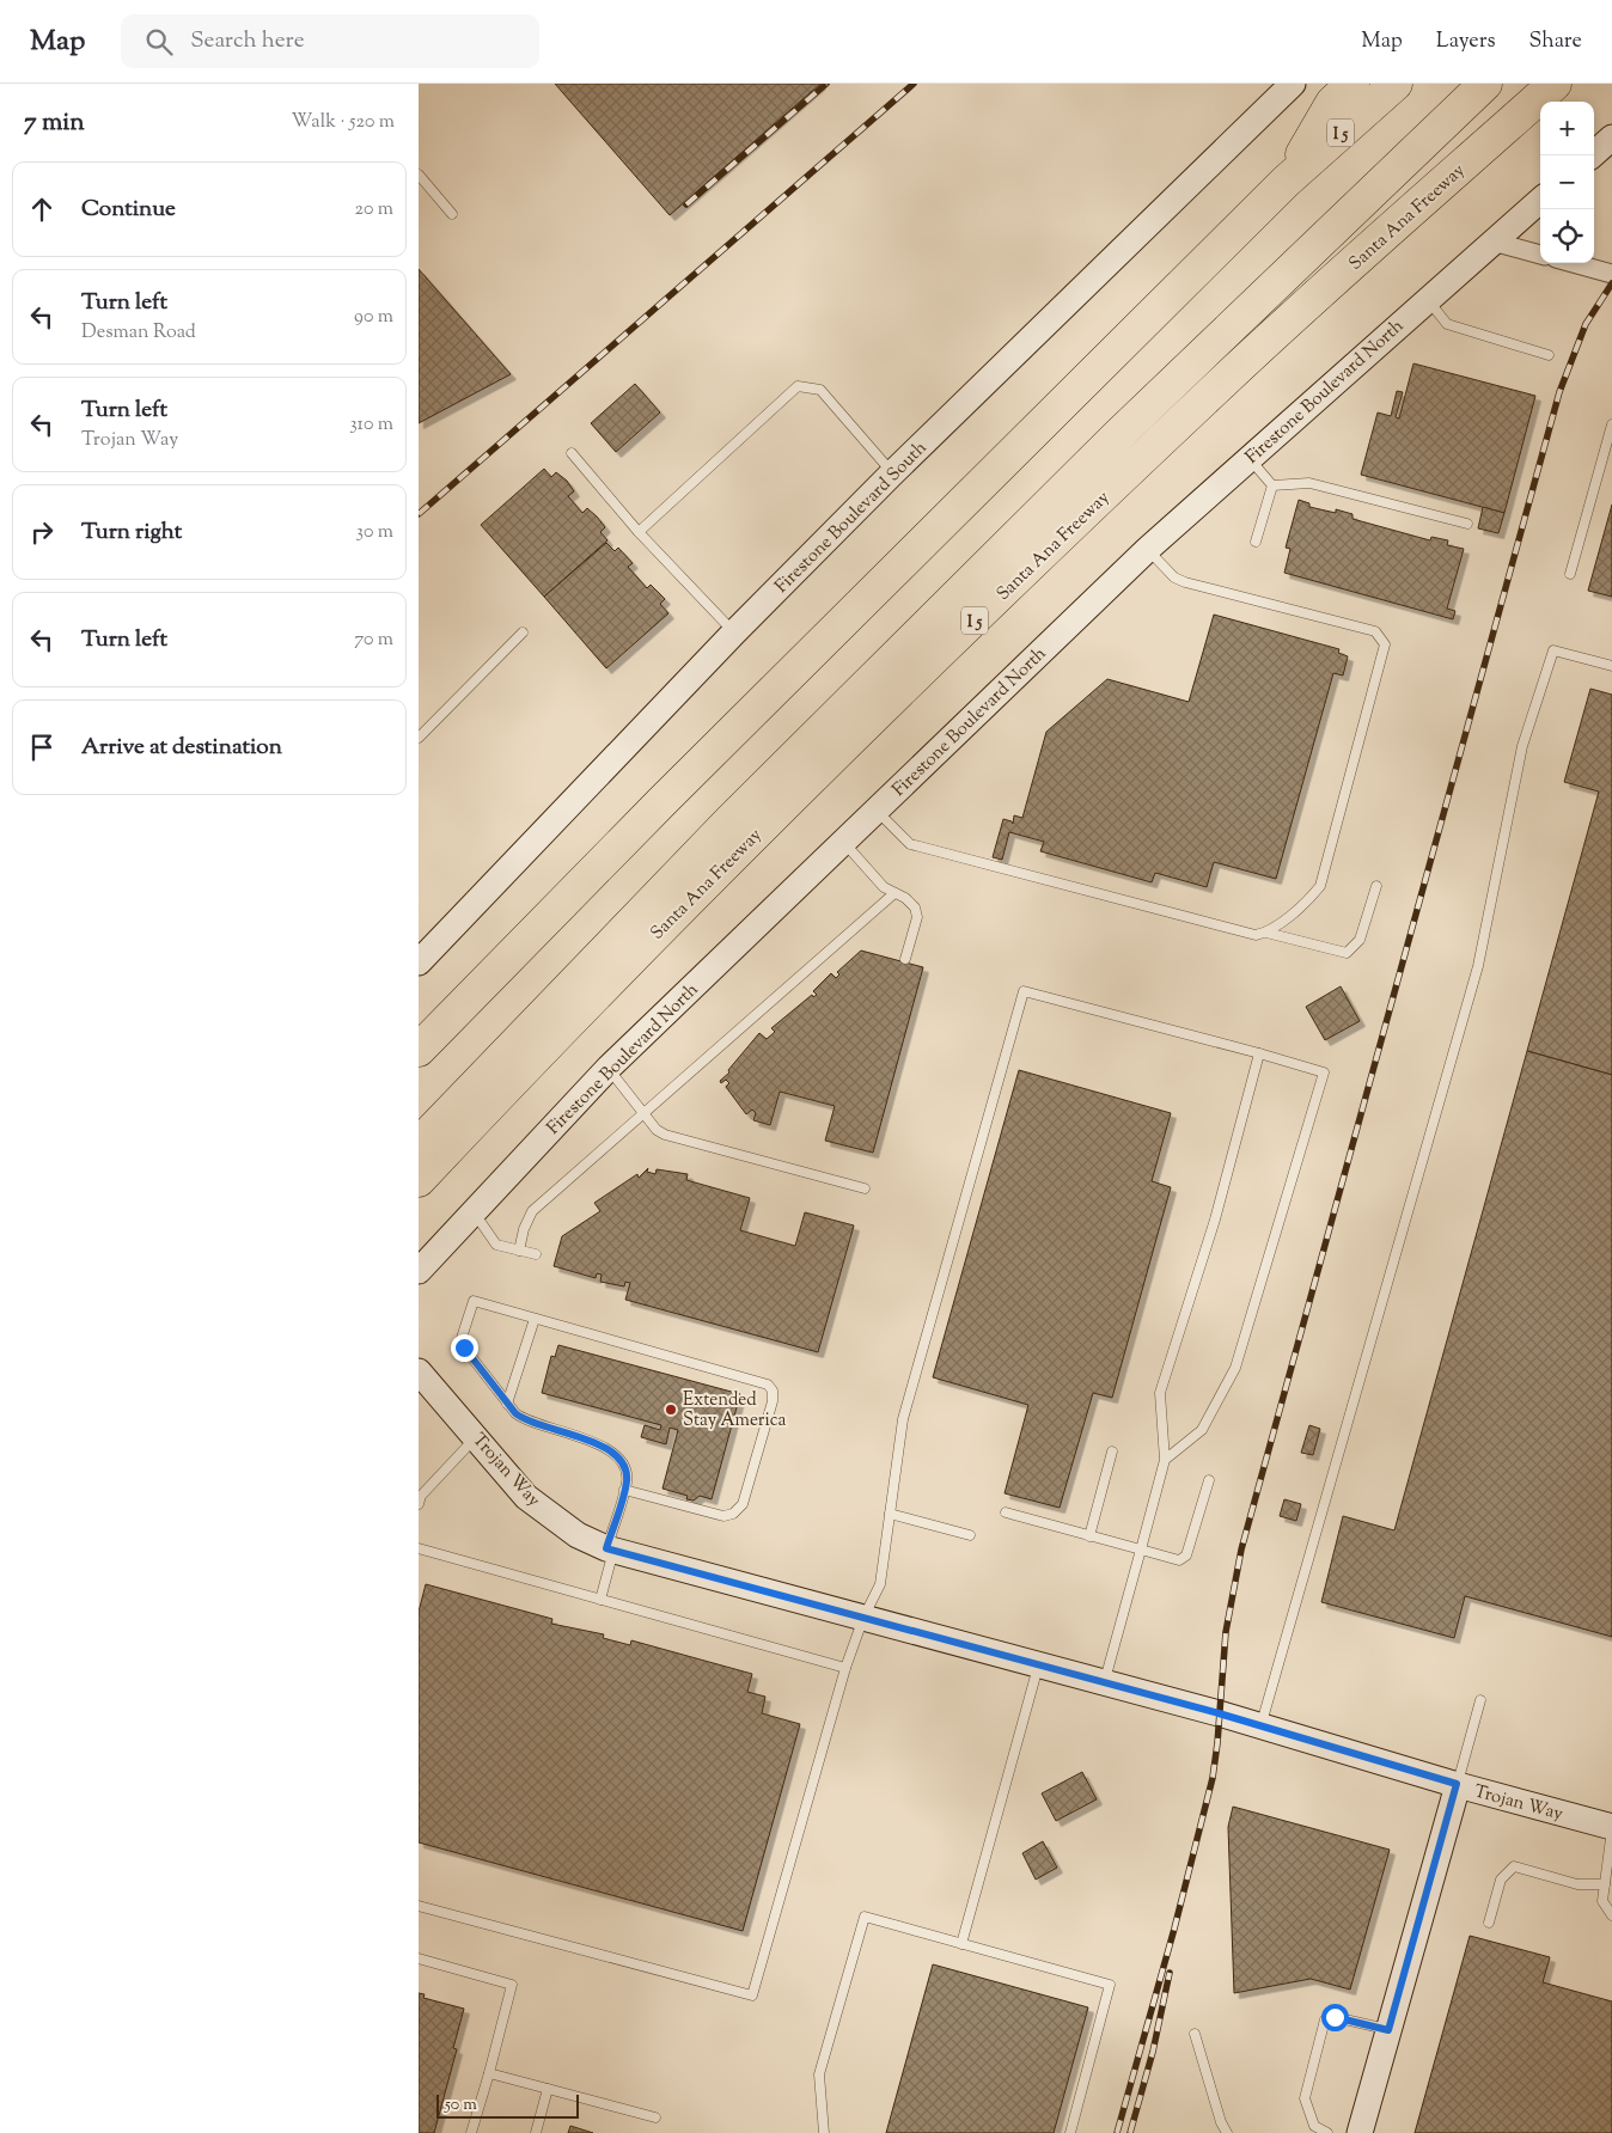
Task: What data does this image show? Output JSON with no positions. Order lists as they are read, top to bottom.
{
  "streets": {
    "highway": ["I 5", "Santa Ana Freeway"],
    "street": ["Firestone Boulevard North", "Firestone Boulevard South", "Trojan Way"]
  },
  "places": ["Extended Stay America"],
  "scale_bar": "50 m",
  "page": {
    "header": "Map",
    "search": "Search here",
    "nav": ["Map", "Layers", "Share"],
    "heading": ["7 min", "Walk · 520 m"],
    "map_buttons": ["+", "−"],
    "list": [
      ["Continue", "20 m"],
      ["Turn left", "Desman Road", "90 m"],
      ["Turn left", "Trojan Way", "310 m"],
      ["Turn right", "30 m"],
      ["Turn left", "70 m"],
      "Arrive at destination"
    ],
    "scale": "50 m"
  }
}
